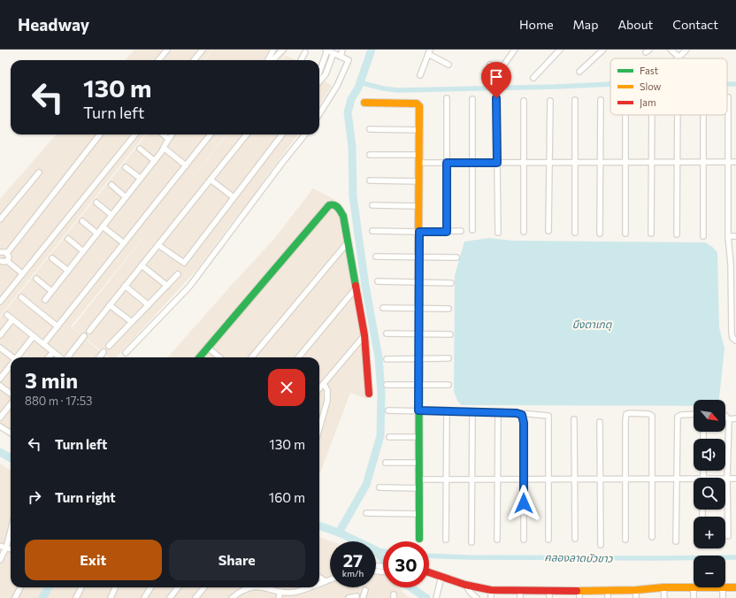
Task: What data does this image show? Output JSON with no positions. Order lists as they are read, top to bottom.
{
  "water": ["บึงตาเกตุ", "คลองลาดบัวขาว"],
  "legend": ["Fast", "Slow", "Jam"],
  "north": "bottom right",
  "page": {
    "header": "Headway",
    "nav": [
      "Home",
      "Map",
      "About",
      "Contact"
    ],
    "turn": ["130 m", "Turn left"],
    "heading": ["3 min", "880 m · 17:53"],
    "map_buttons": ["+", "−"],
    "list": [
      {
        "name": "Turn left",
        "value": "130 m"
      },
      {
        "name": "Turn right",
        "value": "160 m"
      }
    ],
    "buttons": ["Exit", "Share"],
    "speed": "27 km/h",
    "limit": "30"
  }
}
